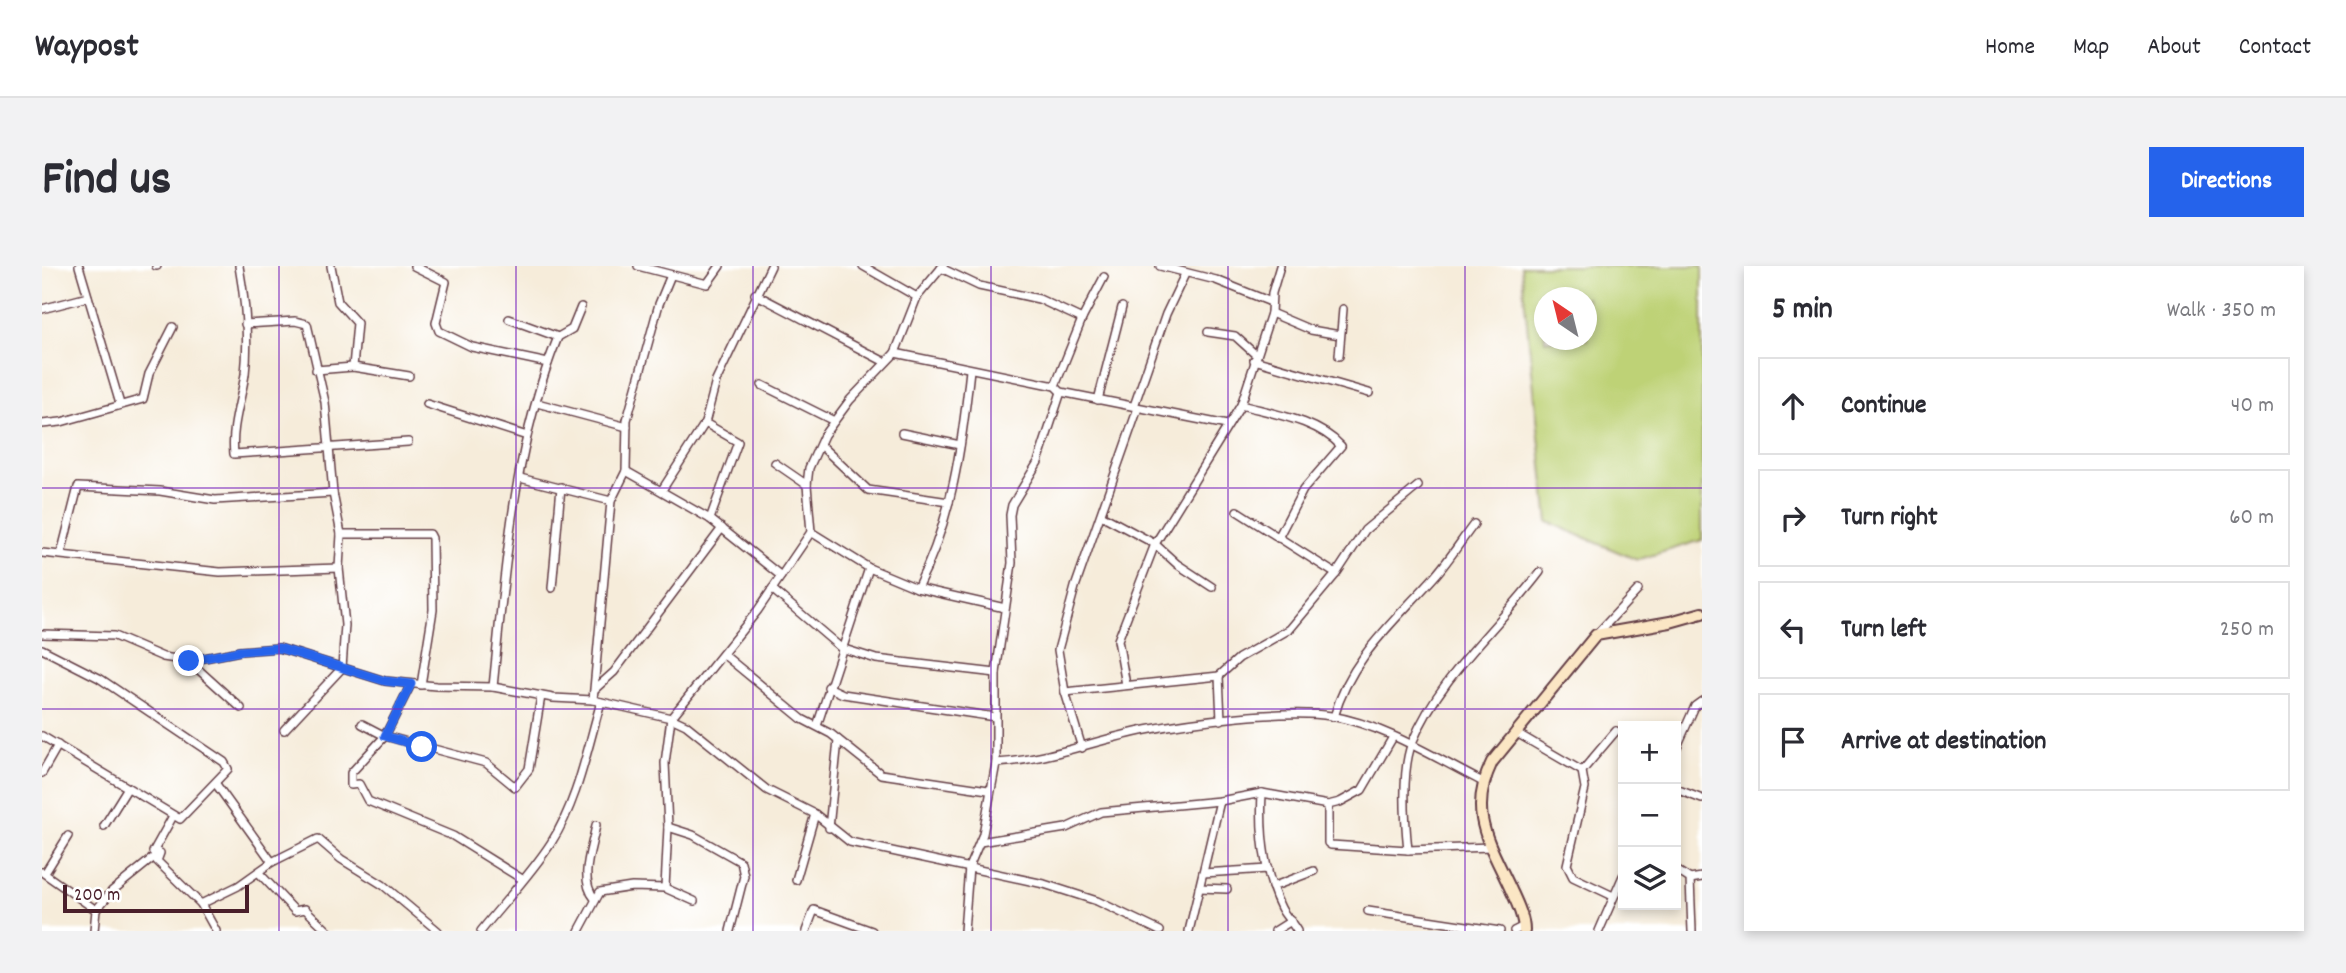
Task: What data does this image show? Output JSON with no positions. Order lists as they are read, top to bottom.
{
  "scale_bar": "200 m",
  "north": "top left",
  "page": {
    "header": "Waypost",
    "nav": [
      "Home",
      "Map",
      "About",
      "Contact"
    ],
    "title": "Find us",
    "buttons": "Directions",
    "heading": ["5 min", "Walk · 350 m"],
    "list": [
      ["Continue", "40 m"],
      ["Turn right", "60 m"],
      ["Turn left", "250 m"],
      "Arrive at destination"
    ],
    "map_buttons": ["+", "−"],
    "scale": "200 m"
  }
}
